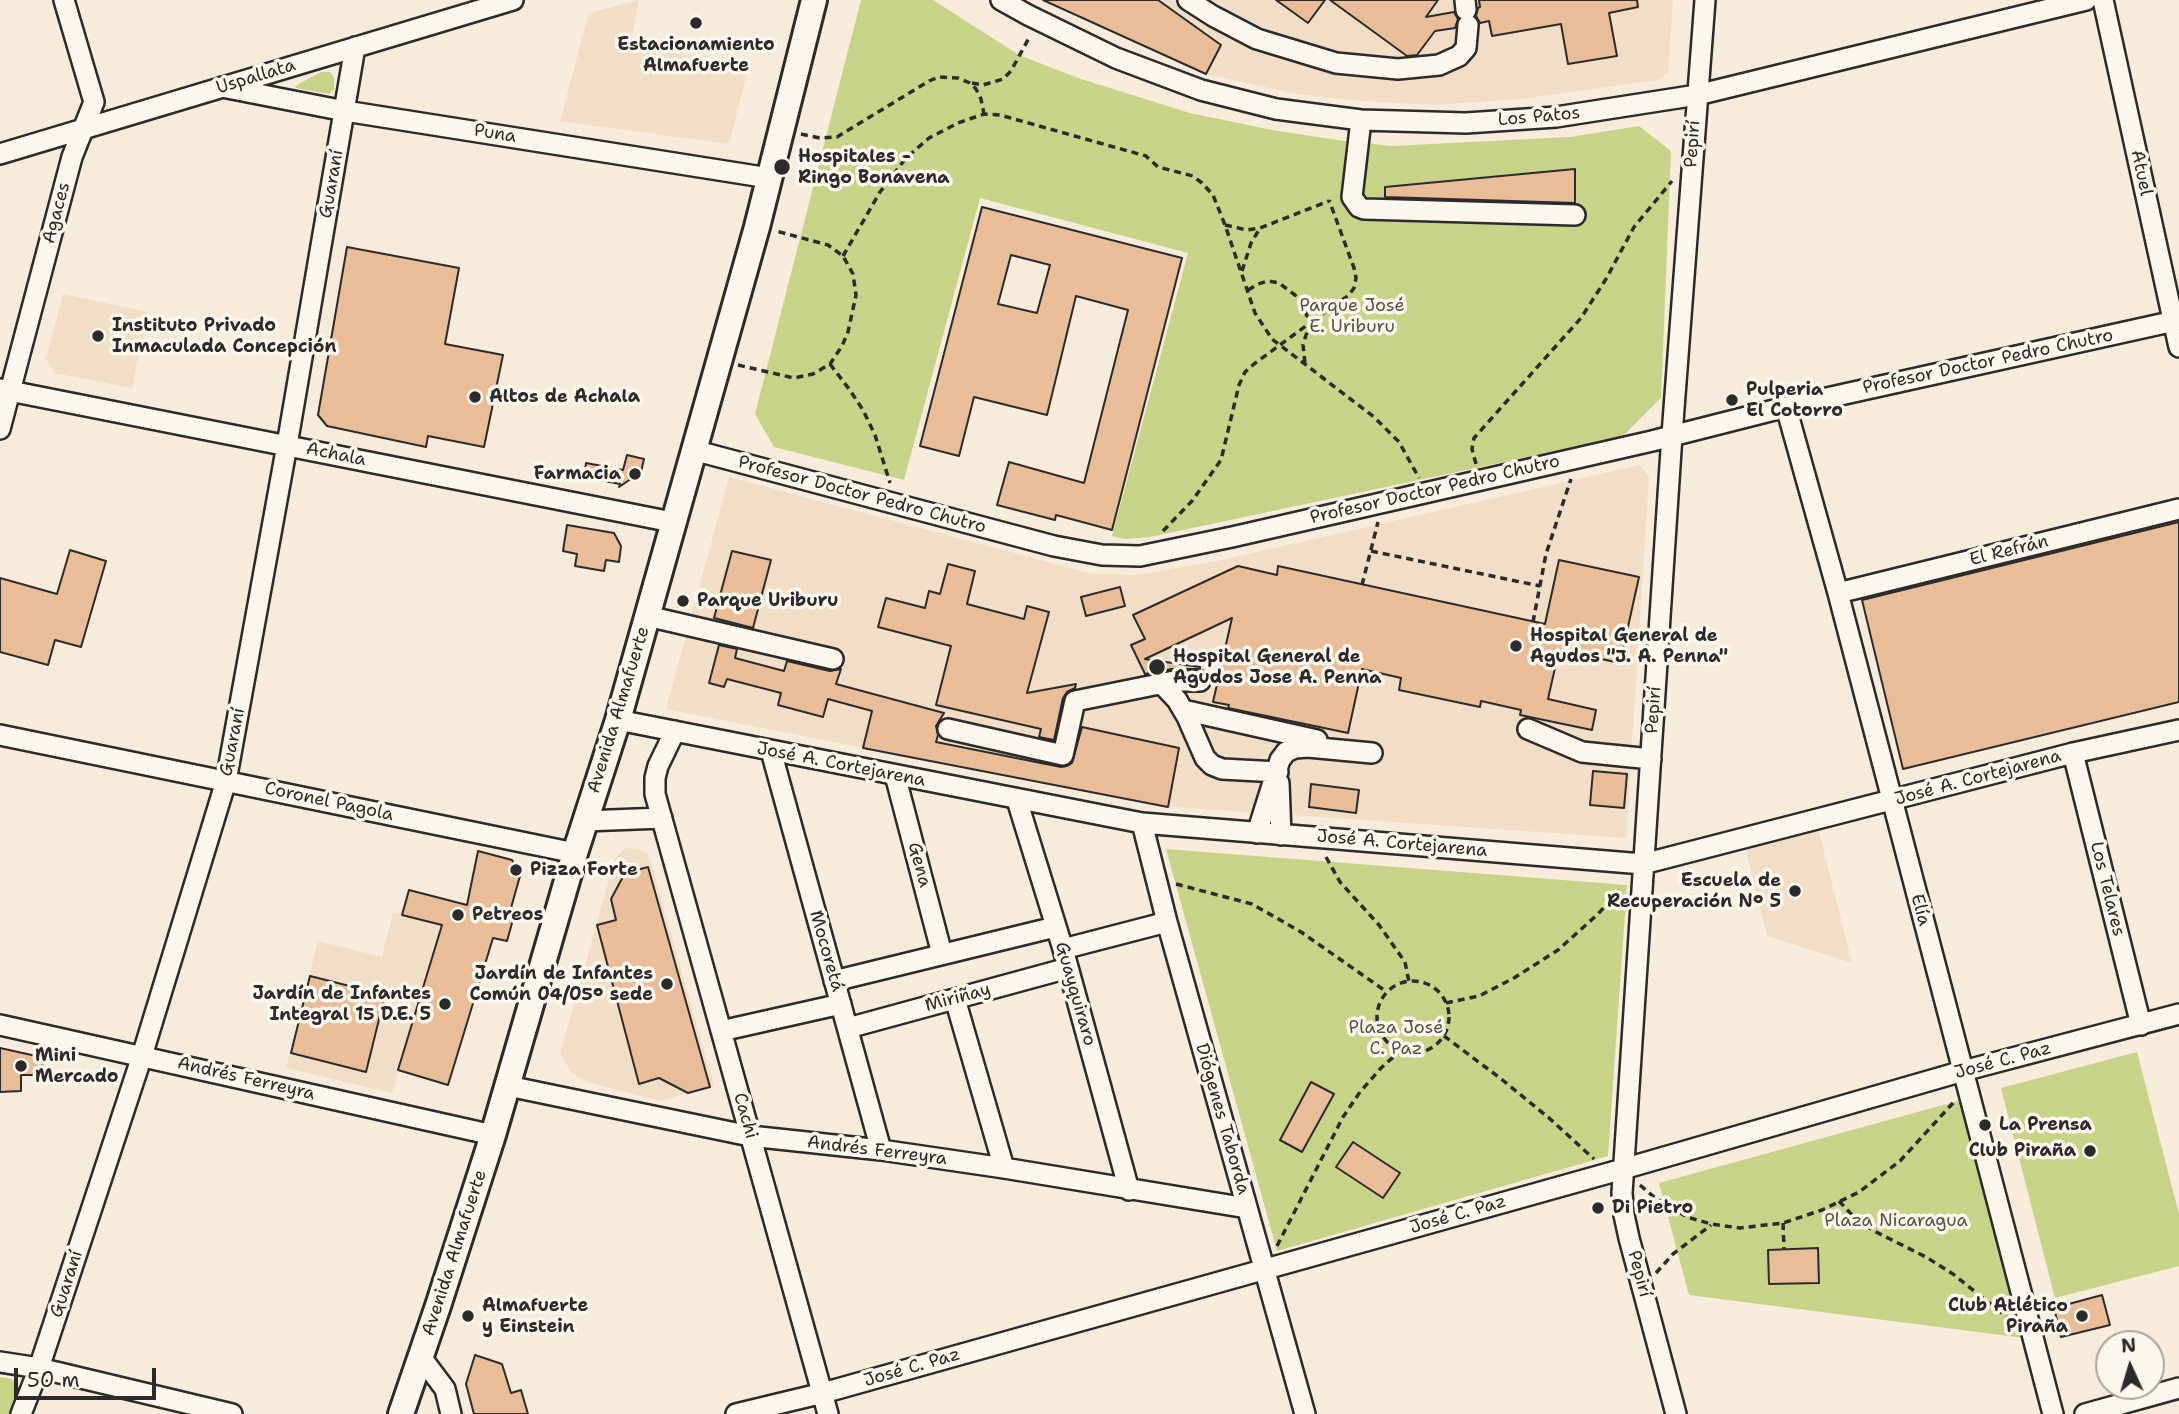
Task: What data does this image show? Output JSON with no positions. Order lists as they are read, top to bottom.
{
  "streets": {
    "main road": ["Avenida Almafuerte"],
    "street": [
      "Uspallata",
      "Los Patos",
      "Puna",
      "Pepirí",
      "Atuel",
      "Guaraní",
      "Agaces",
      "Profesor Doctor Pedro Chutro",
      "Achala",
      "El Refrán",
      "José A. Cortejarena",
      "Coronel Pagola",
      "Gena",
      "Los Telares",
      "Elía",
      "Mocoretá",
      "Guayquiraro",
      "Miriñay",
      "José C. Paz",
      "Andrés Ferreyra",
      "Cachi",
      "Diógenes Taborda"
    ]
  },
  "crossings": [
    ["Uspallata", "Puna"],
    ["Uspallata", "Guaraní"],
    ["Uspallata", "Agaces"],
    ["Los Patos", "Pepirí"],
    ["Puna", "Guaraní"],
    ["Puna", "Avenida Almafuerte"],
    ["Pepirí", "Profesor Doctor Pedro Chutro"],
    ["Pepirí", "José A. Cortejarena"],
    ["Pepirí", "José C. Paz"],
    ["Atuel", "Profesor Doctor Pedro Chutro"],
    ["Guaraní", "Achala"],
    ["Guaraní", "Coronel Pagola"],
    ["Guaraní", "Andrés Ferreyra"],
    ["Agaces", "Achala"],
    ["Profesor Doctor Pedro Chutro", "Avenida Almafuerte"],
    ["Profesor Doctor Pedro Chutro", "Elía"],
    ["Achala", "Avenida Almafuerte"],
    ["El Refrán", "Elía"],
    ["Avenida Almafuerte", "José A. Cortejarena"],
    ["Avenida Almafuerte", "Coronel Pagola"],
    ["Avenida Almafuerte", "Andrés Ferreyra"],
    ["José A. Cortejarena", "Gena"],
    ["José A. Cortejarena", "Los Telares"],
    ["José A. Cortejarena", "Elía"],
    ["José A. Cortejarena", "Mocoretá"],
    ["José A. Cortejarena", "Guayquiraro"],
    ["José A. Cortejarena", "Cachi"],
    ["José A. Cortejarena", "Diógenes Taborda"],
    ["Los Telares", "José C. Paz"],
    ["Elía", "José C. Paz"],
    ["Mocoretá", "Miriñay"],
    ["Mocoretá", "Andrés Ferreyra"],
    ["Guayquiraro", "Miriñay"],
    ["Guayquiraro", "Andrés Ferreyra"],
    ["José C. Paz", "Cachi"],
    ["José C. Paz", "Diógenes Taborda"],
    ["Andrés Ferreyra", "Cachi"],
    ["Andrés Ferreyra", "Diógenes Taborda"]
  ],
  "parks": ["Parque José E. Uriburu", "Plaza José C. Paz", "Plaza Nicaragua"],
  "places": [
    "Estacionamiento Almafuerte",
    "Hospitales - Ringo Bonavena",
    "Instituto Privado Inmaculada Concepción",
    "Altos de Achala",
    "Pulperia El Cotorro",
    "Farmacia",
    "Parque Uriburu",
    "Hospital General de Agudos \"J. A. Penna\"",
    "Hospital General de Agudos Jose A. Penna",
    "Pizza Forte",
    "Escuela de Recuperación N° 5",
    "Petreos",
    "Jardín de Infantes Común 04/05° sede",
    "Jardín de Infantes Integral 15 D.E. 5",
    "Mini Mercado",
    "La Prensa",
    "Club Piraña",
    "Di Pietro",
    "Almafuerte y Einstein",
    "Club Atlético Piraña"
  ],
  "scale_bar": "50 m",
  "north": "top"
}
